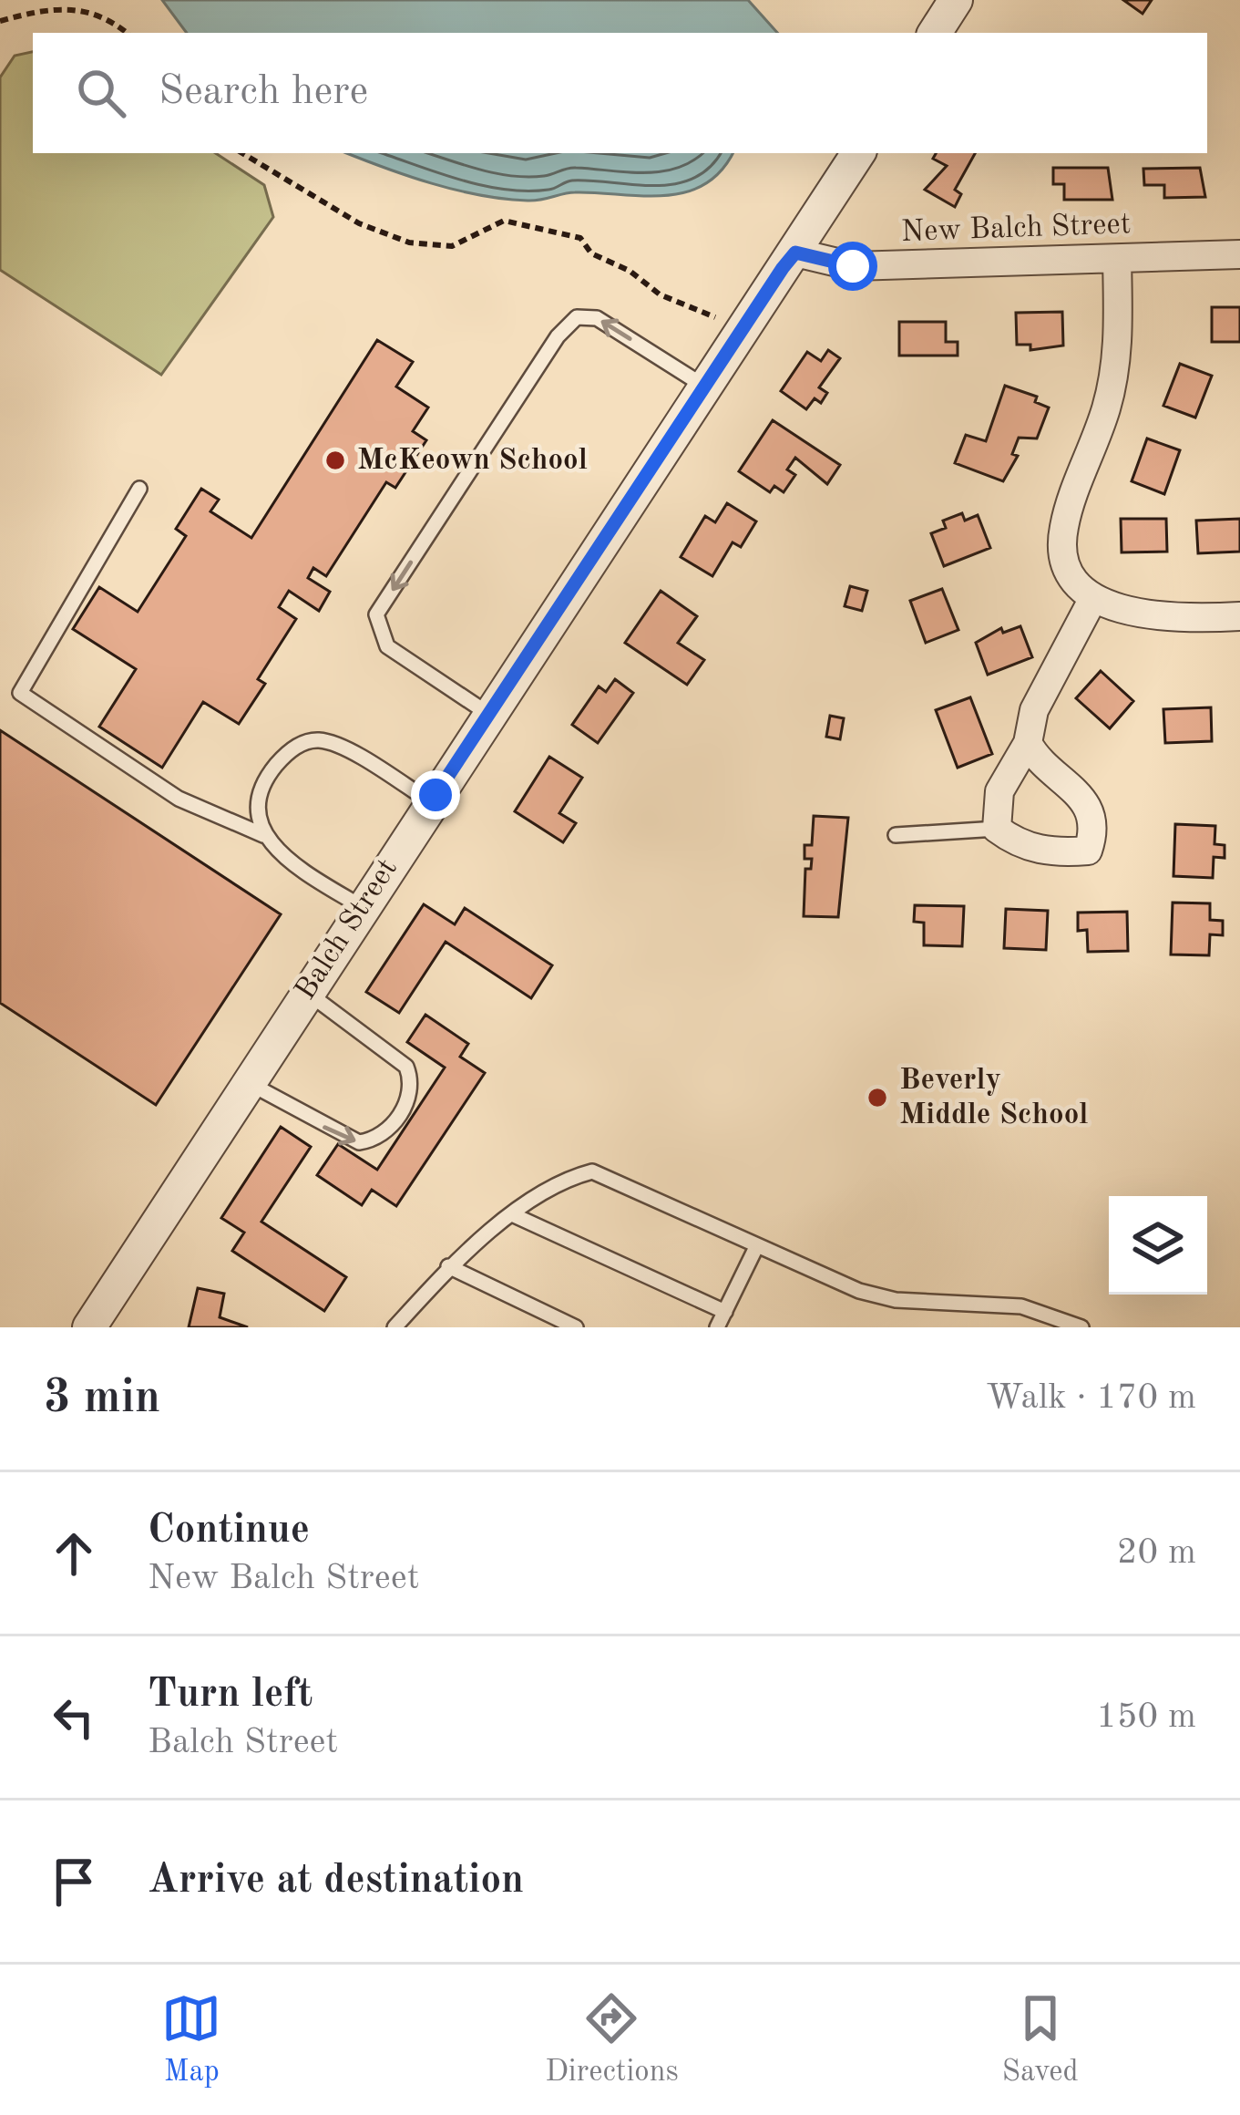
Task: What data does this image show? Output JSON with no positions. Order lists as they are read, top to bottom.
{
  "streets": {
    "street": ["New Balch Street", "Balch Street"]
  },
  "crossings": [
    ["New Balch Street", "Balch Street"]
  ],
  "places": ["McKeown School", "Beverly Middle School"],
  "page": {
    "search": "Search here",
    "heading": ["3 min", "Walk · 170 m"],
    "list": [
      ["Continue", "New Balch Street", "20 m"],
      ["Turn left", "Balch Street", "150 m"],
      "Arrive at destination"
    ],
    "nav": ["Map", "Directions", "Saved"]
  }
}
